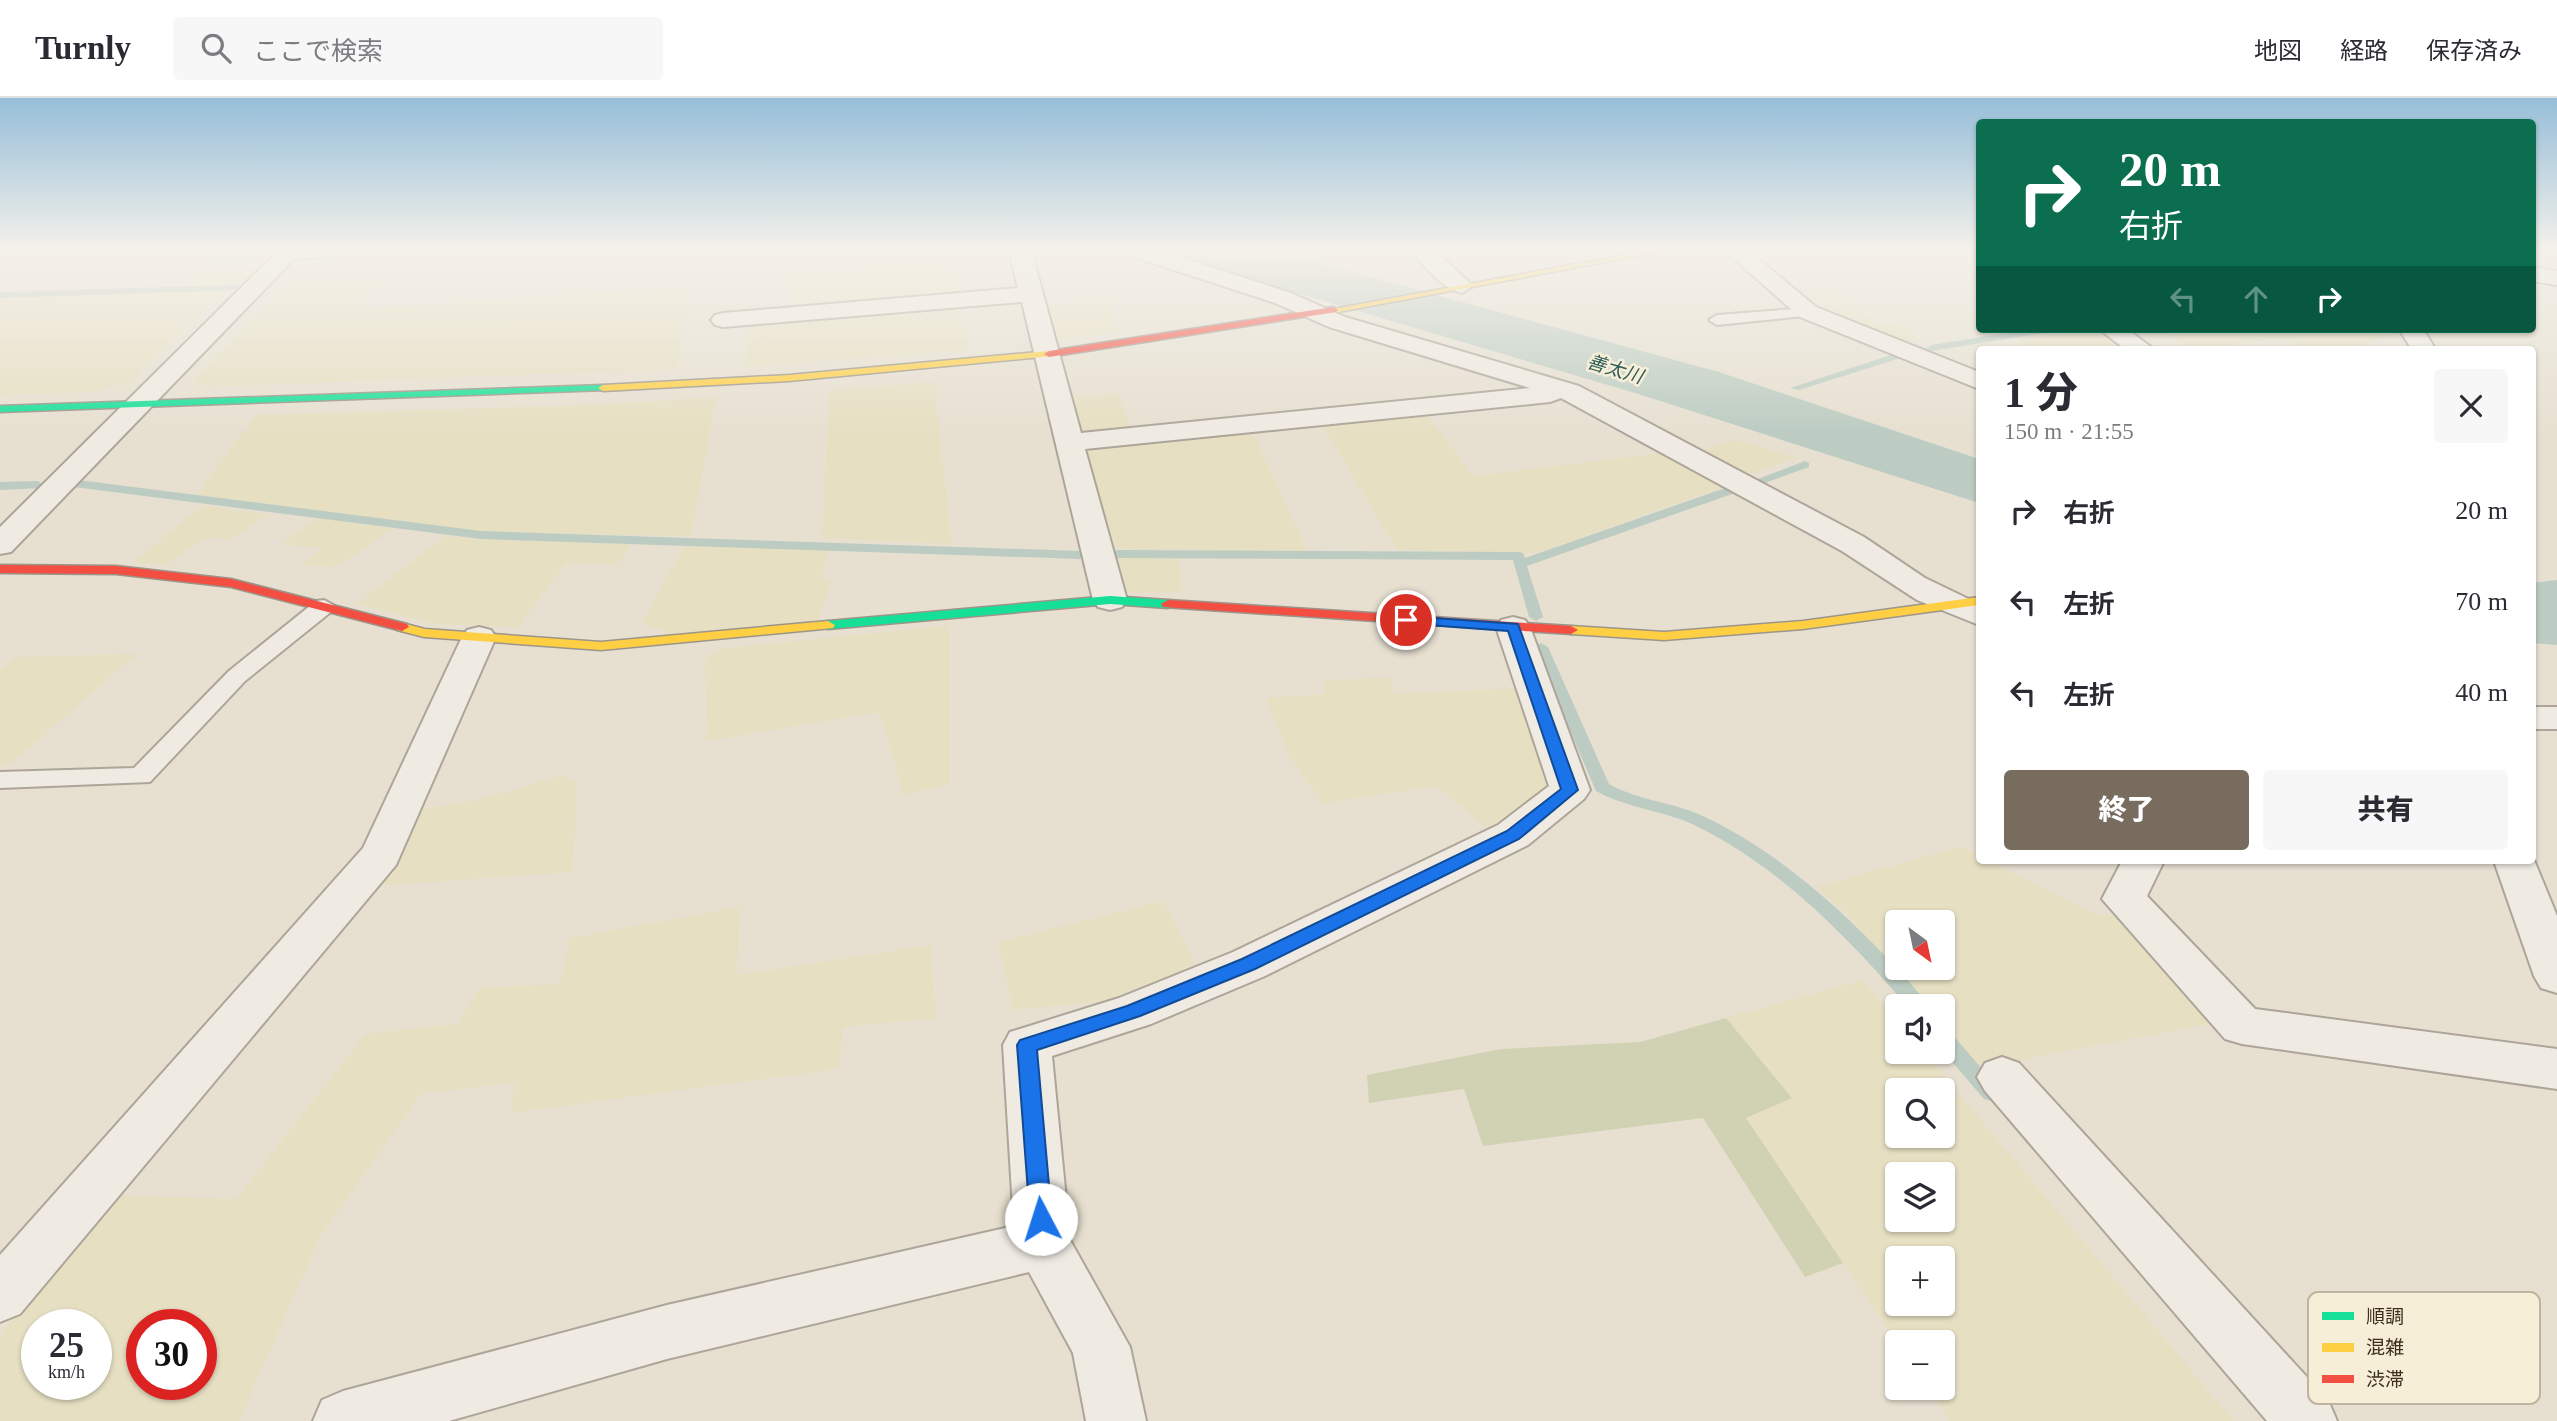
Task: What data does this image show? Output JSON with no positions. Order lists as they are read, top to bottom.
{
  "water": ["善太川"],
  "legend": ["順調", "混雑", "渋滞"],
  "north": "bottom right",
  "page": {
    "header": "Turnly",
    "search": "ここで検索",
    "nav": ["地図", "経路", "保存済み"],
    "turn": ["20 m", "右折"],
    "heading": ["1 分", "150 m · 21:55"],
    "list": [
      {
        "name": "右折",
        "value": "20 m"
      },
      {
        "name": "左折",
        "value": "70 m"
      },
      {
        "name": "左折",
        "value": "40 m"
      }
    ],
    "buttons": ["終了", "共有"],
    "map_buttons": ["+", "−"],
    "speed": "25 km/h",
    "limit": "30"
  }
}
